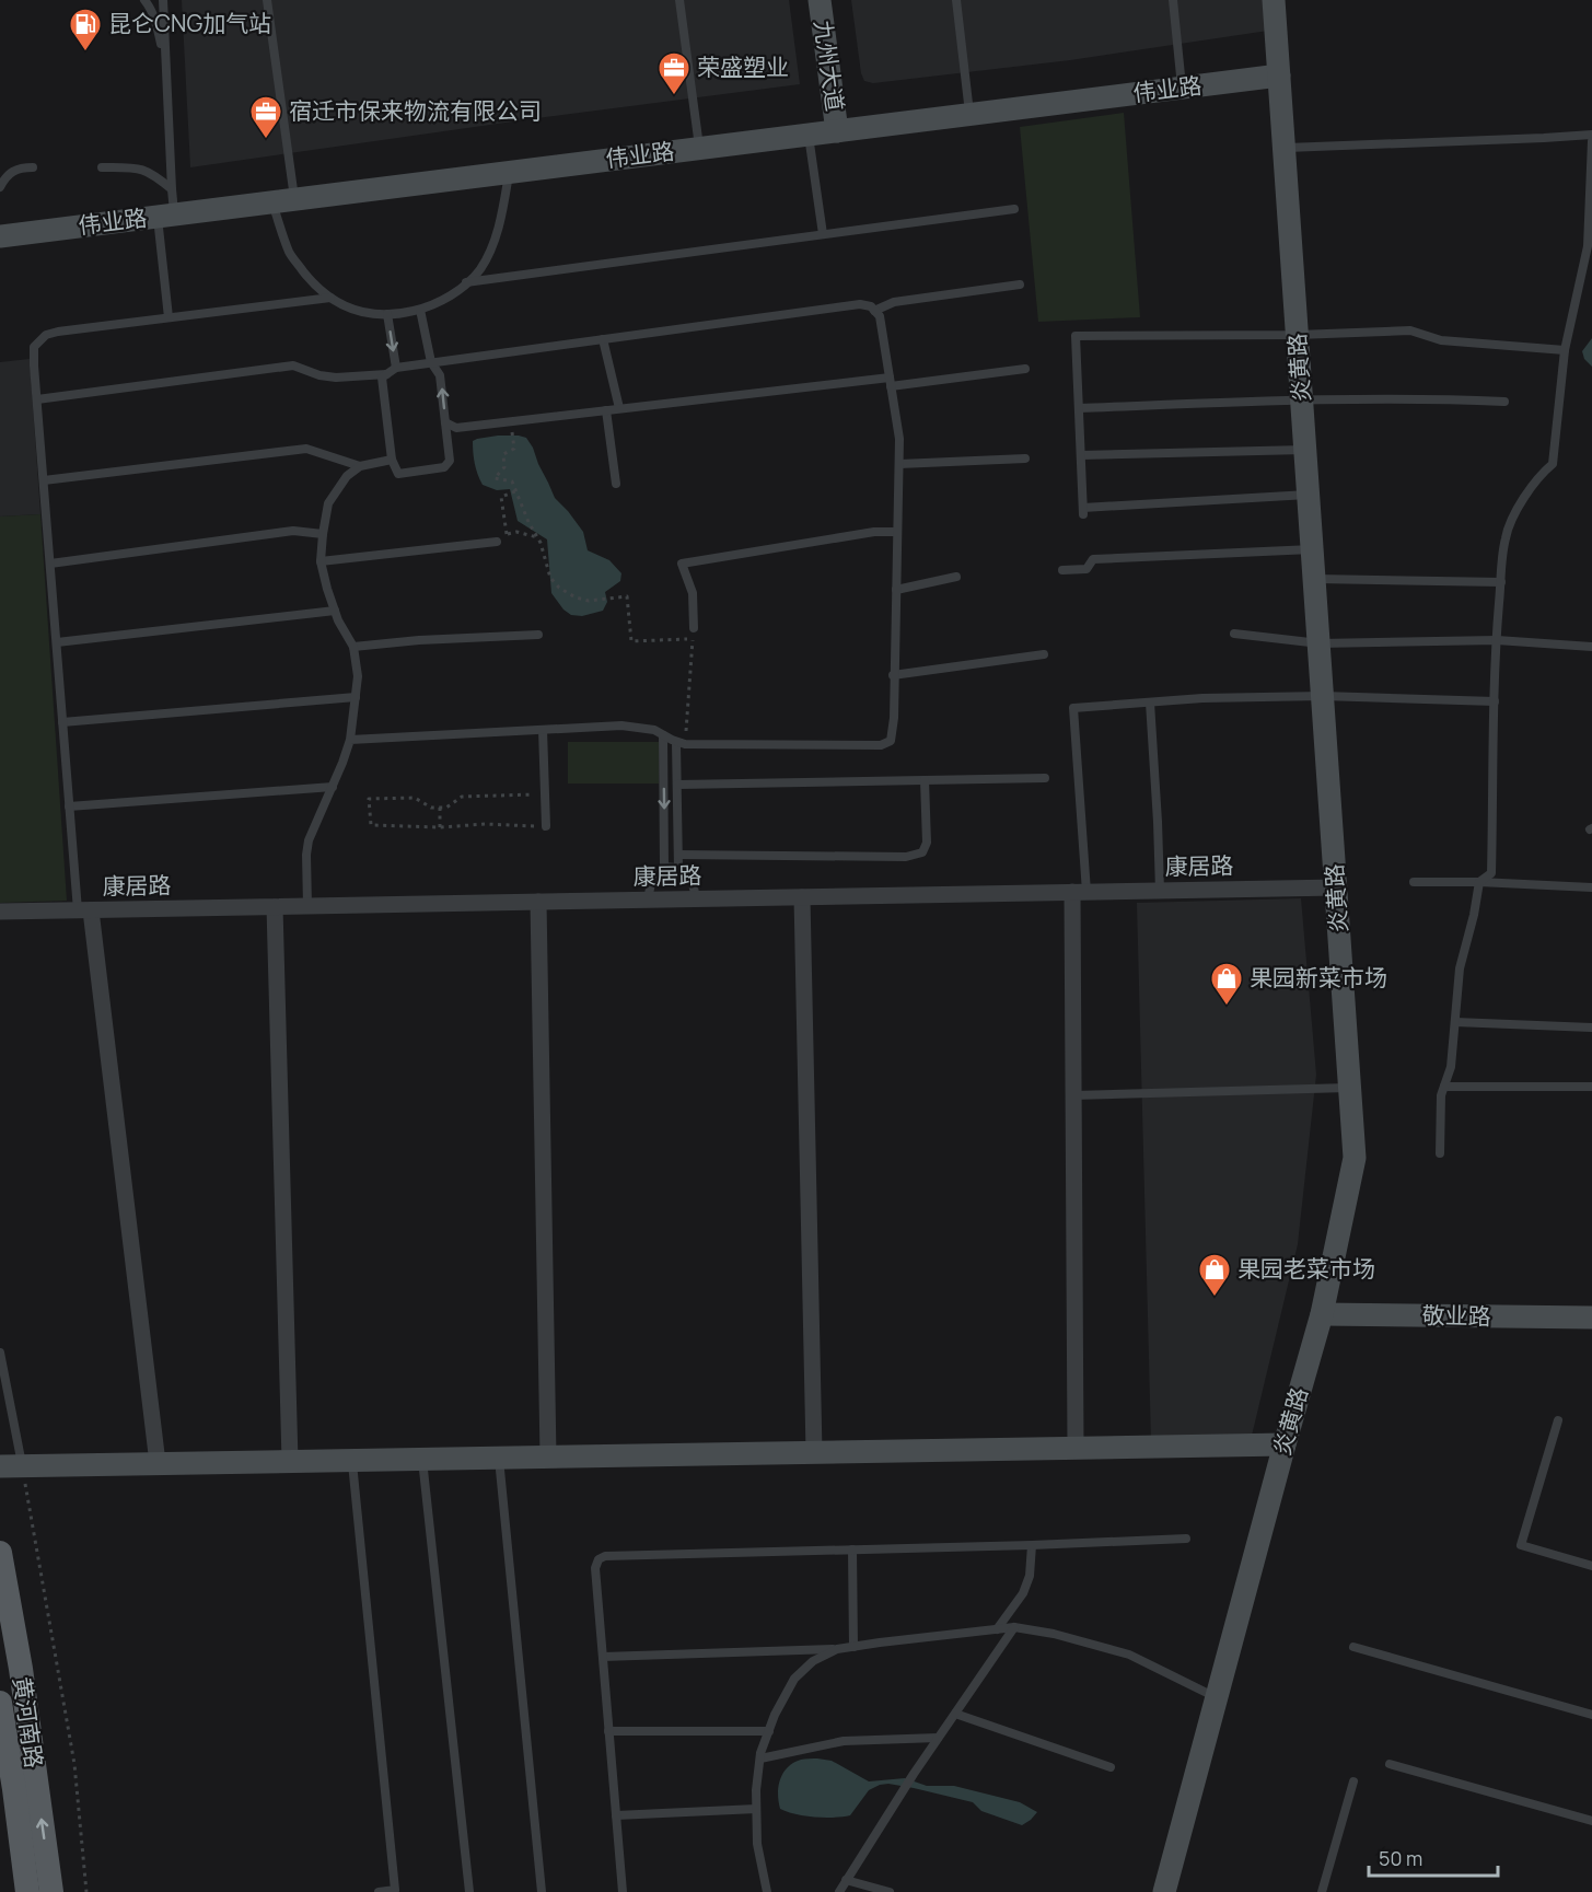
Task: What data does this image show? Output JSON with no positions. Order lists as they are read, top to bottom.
{
  "streets": {
    "main road": ["黄河南路"],
    "street": [
      "九州大道",
      "伟业路",
      "炎黄路",
      "康居路",
      "敬业路"
    ]
  },
  "crossings": [
    ["九州大道", "伟业路"],
    ["伟业路", "炎黄路"],
    ["炎黄路", "康居路"],
    ["炎黄路", "敬业路"]
  ],
  "places": {
    "fuel station": ["昆仑CNG加气站"],
    "office": ["荣盛塑业", "宿迁市保来物流有限公司"],
    "shop": ["果园新菜市场", "果园老菜市场"]
  },
  "scale_bar": "50 m"
}
